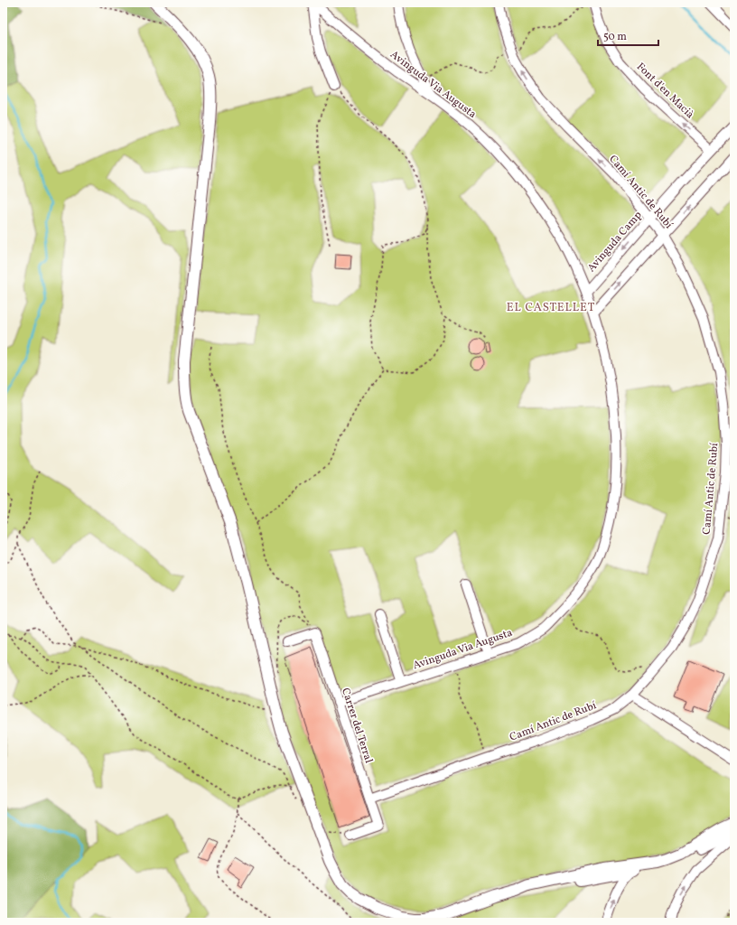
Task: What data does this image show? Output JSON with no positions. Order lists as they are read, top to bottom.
{
  "streets": {
    "street": [
      "Avinguda Via Augusta",
      "Font d'en Macià",
      "Camí Antic de Rubí",
      "Avinguda Camp",
      "Carrer del Terral"
    ]
  },
  "crossings": [
    ["Avinguda Via Augusta", "Avinguda Camp"],
    ["Avinguda Via Augusta", "Carrer del Terral"],
    ["Font d'en Macià", "Avinguda Camp"],
    ["Camí Antic de Rubí", "Avinguda Camp"],
    ["Camí Antic de Rubí", "Carrer del Terral"]
  ],
  "one_way": ["Font d'en Macià"],
  "districts": ["EL CASTELLET"],
  "scale_bar": "50 m"
}
